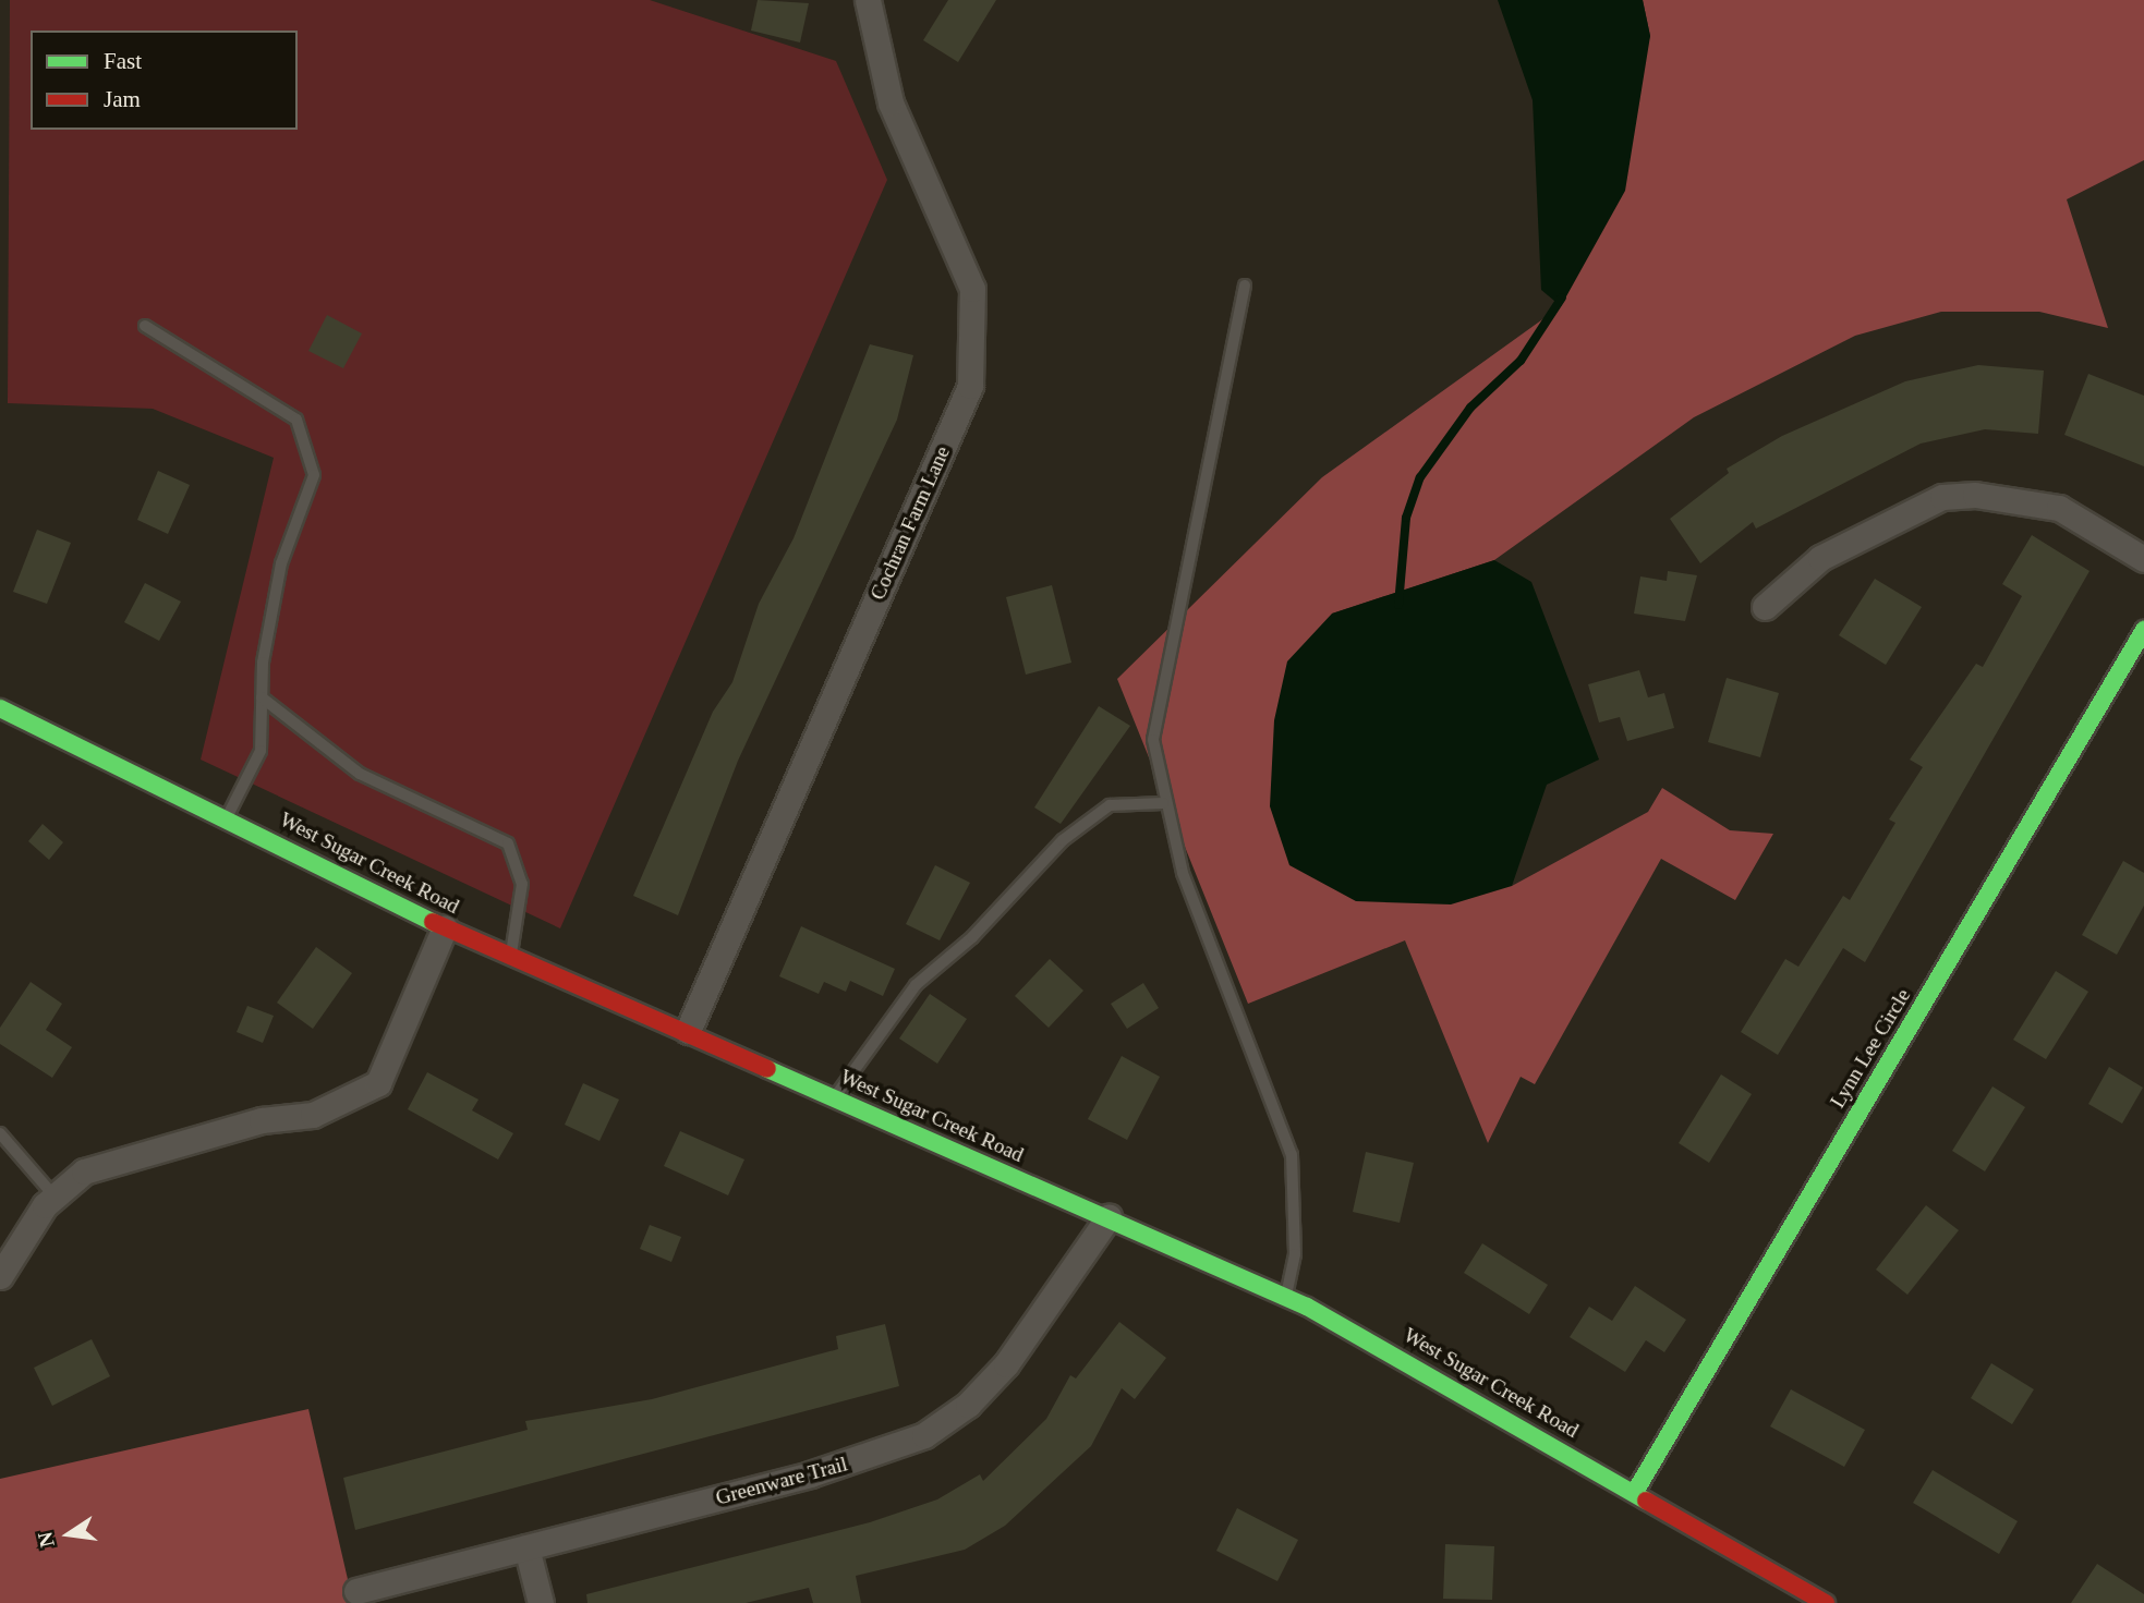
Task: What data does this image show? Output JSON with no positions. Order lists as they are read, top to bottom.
{
  "streets": {
    "main road": ["West Sugar Creek Road", "Lynn Lee Circle"],
    "street": ["Cochran Farm Lane", "Greenware Trail"]
  },
  "crossings": [
    ["Cochran Farm Lane", "West Sugar Creek Road"],
    ["West Sugar Creek Road", "Lynn Lee Circle"],
    ["West Sugar Creek Road", "Greenware Trail"]
  ],
  "legend": ["Fast", "Jam"],
  "north": "left"
}
